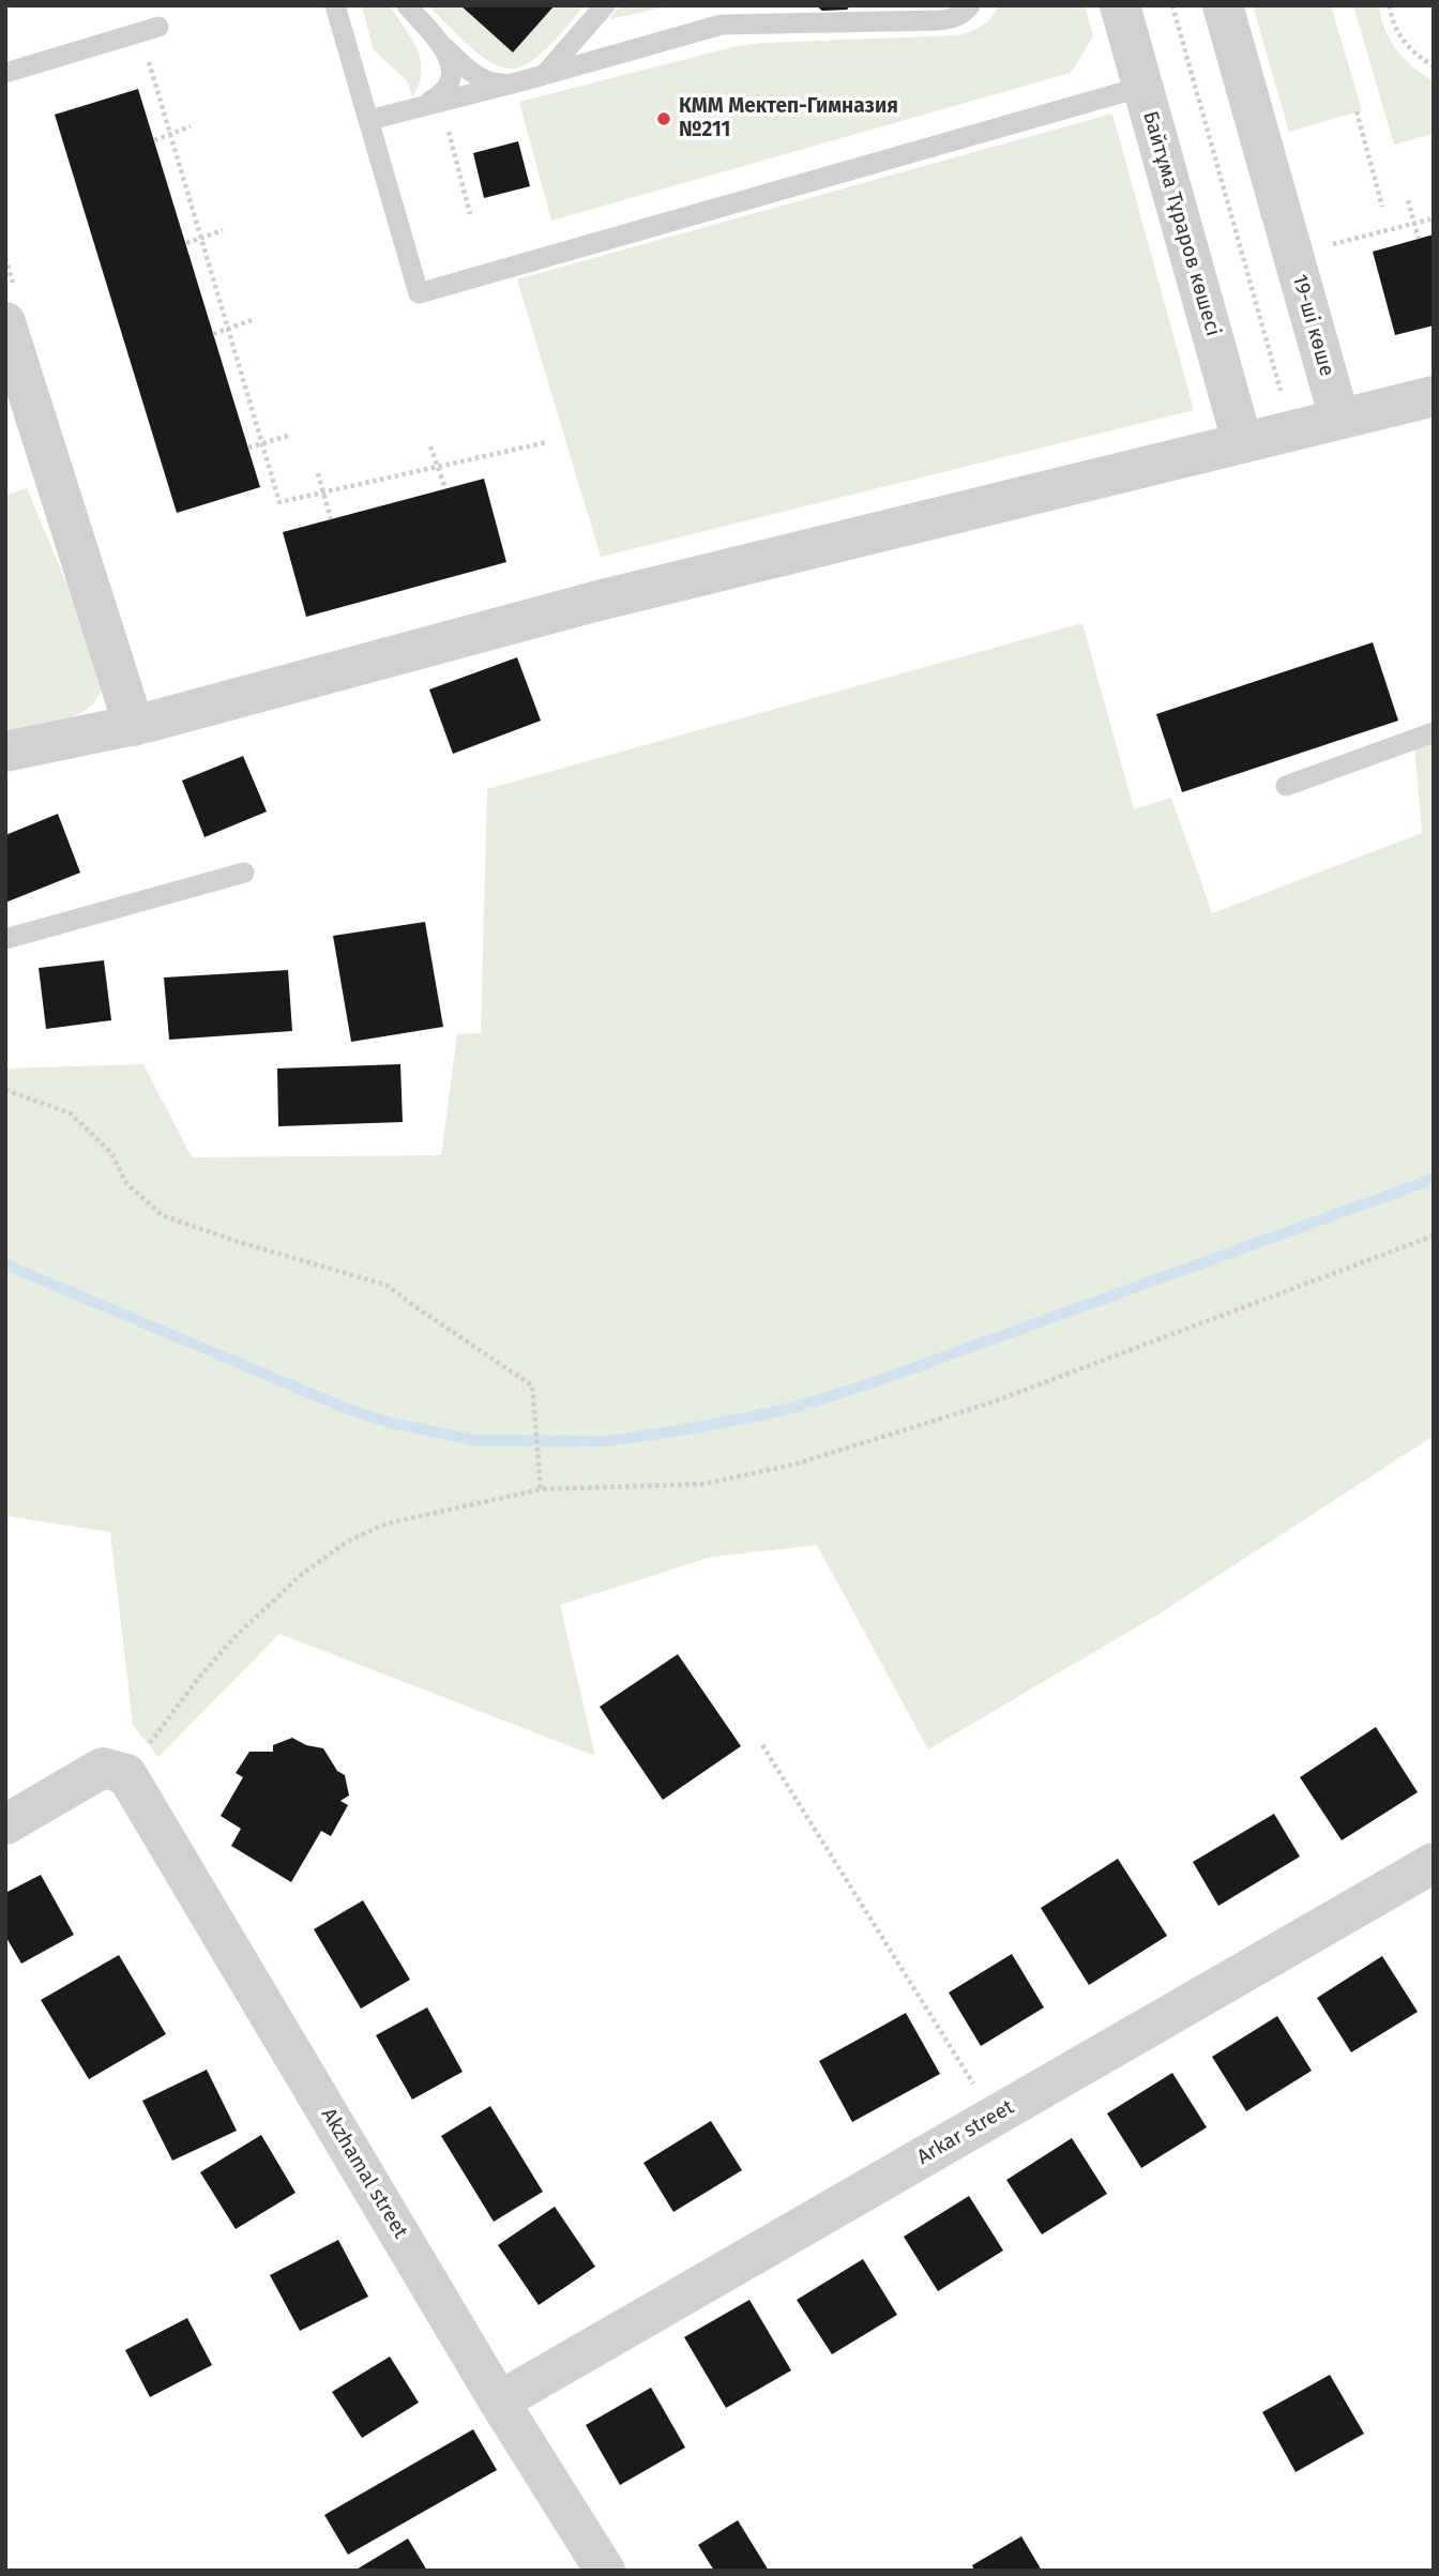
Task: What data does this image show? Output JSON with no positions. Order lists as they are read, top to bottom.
{
  "streets": {
    "street": [
      "Байтұма Тұраров көшесі",
      "19-ші көше",
      "Arkar street",
      "Akzhamal street"
    ]
  },
  "crossings": [
    ["Arkar street", "Akzhamal street"]
  ],
  "places": ["КММ Мектеп-Гимназия №211"]
}
